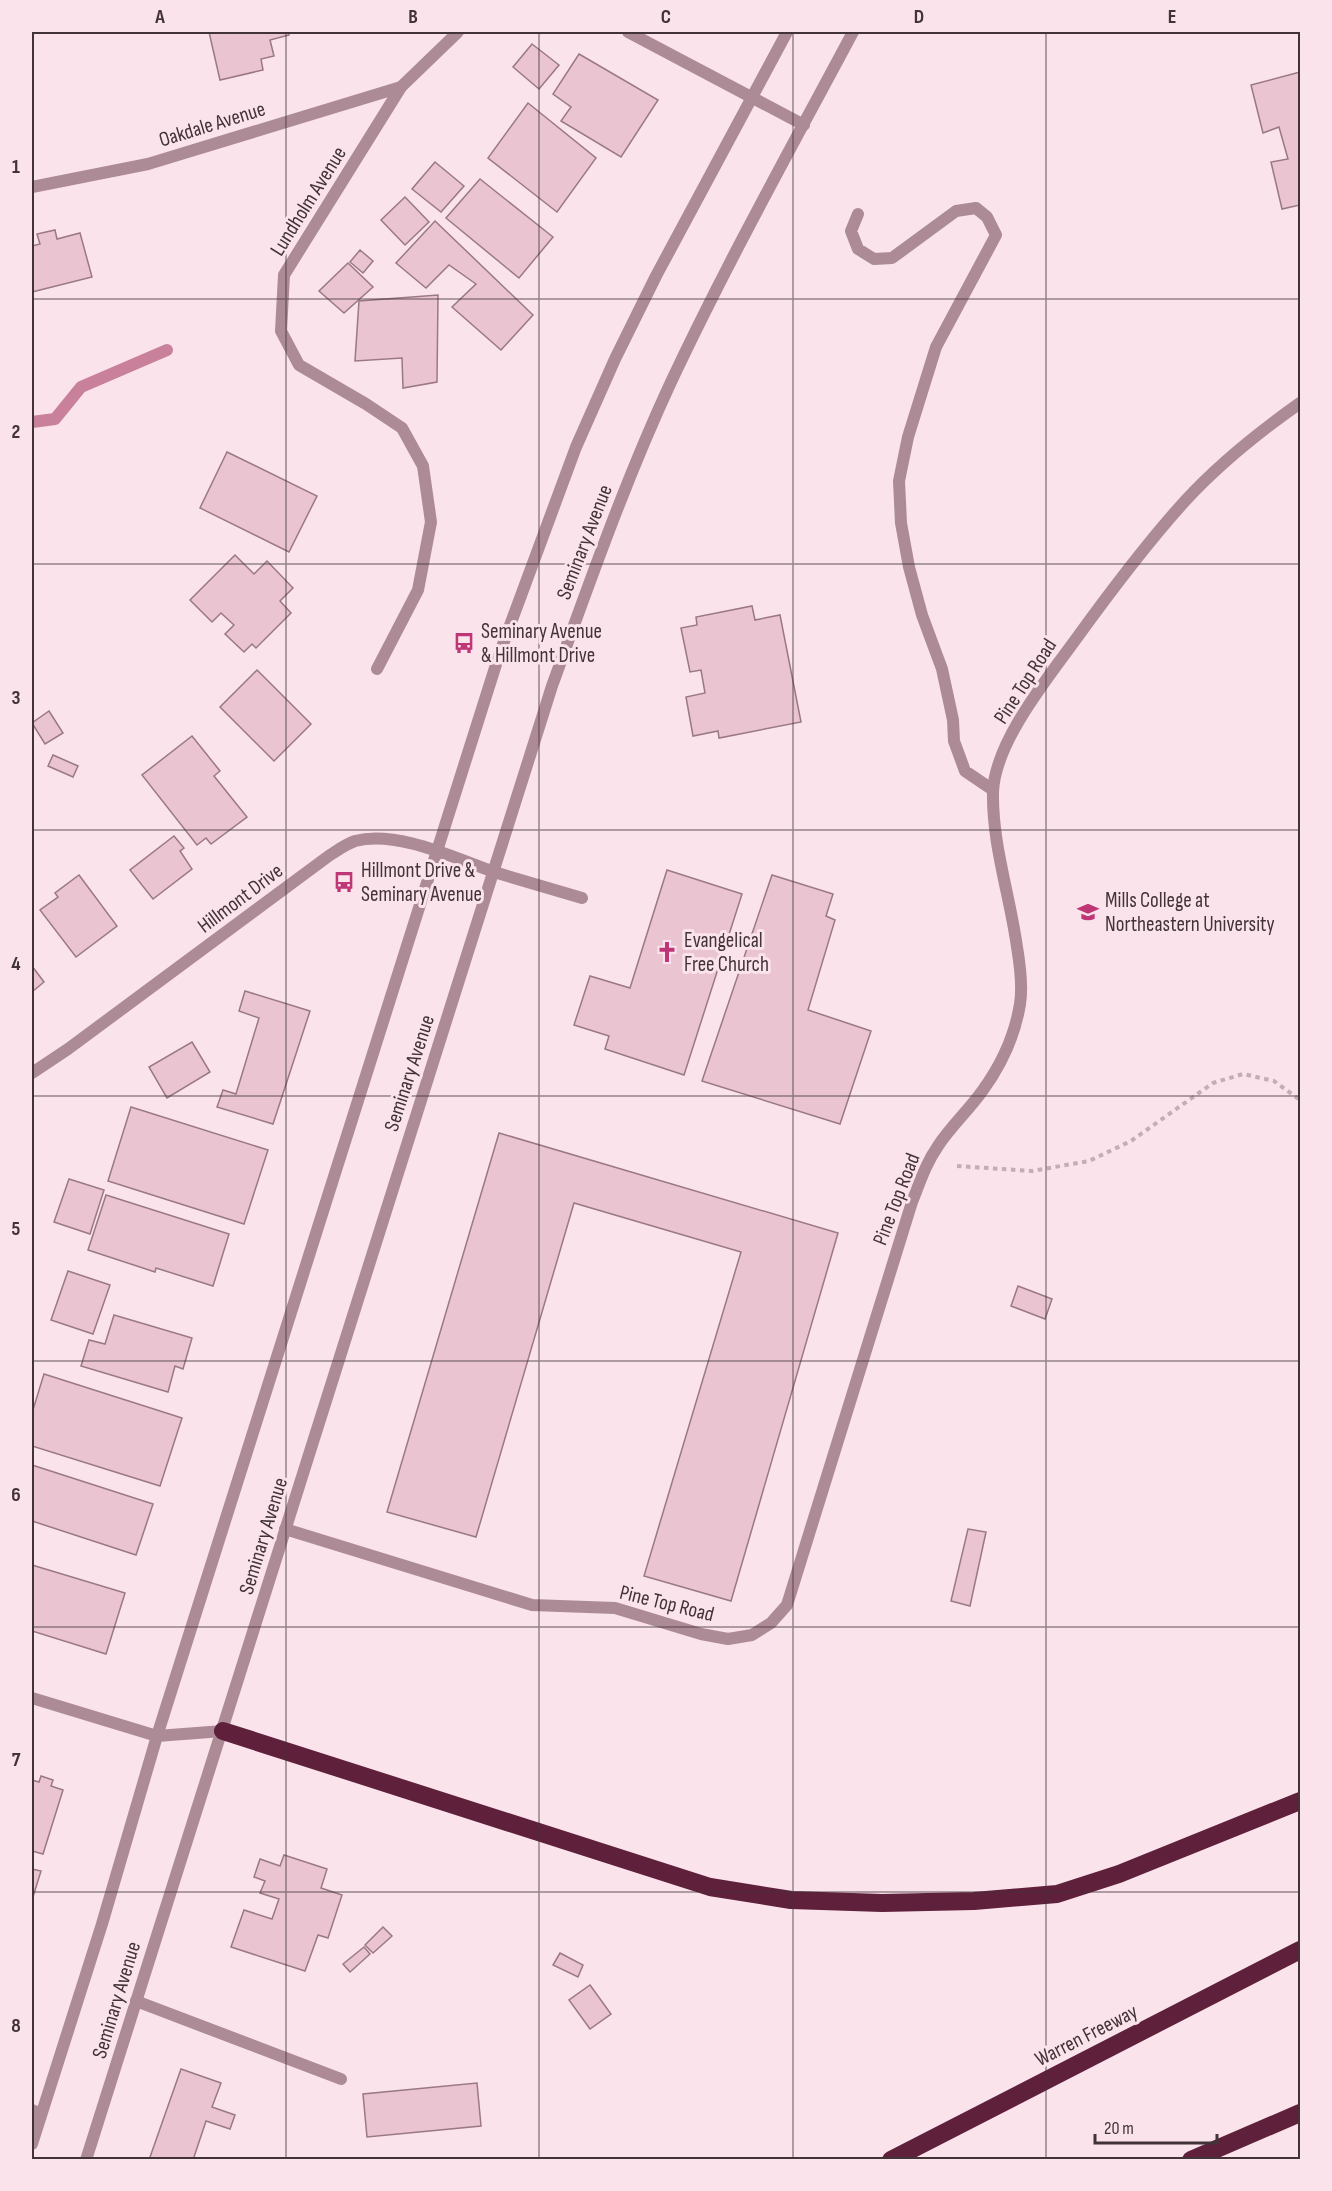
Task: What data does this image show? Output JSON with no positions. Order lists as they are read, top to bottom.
{
  "streets": {
    "highway": ["Warren Freeway"],
    "street": [
      "Oakdale Avenue",
      "Lundholm Avenue",
      "Seminary Avenue",
      "Pine Top Road",
      "Hillmont Drive"
    ]
  },
  "crossings": [
    ["Oakdale Avenue", "Lundholm Avenue"],
    ["Seminary Avenue", "Pine Top Road"],
    ["Seminary Avenue", "Hillmont Drive"]
  ],
  "places": {
    "bus stop": ["Seminary Avenue & Hillmont Drive", "Hillmont Drive & Seminary Avenue"],
    "school or university": ["Mills College at Northeastern University"],
    "church": ["Evangelical Free Church"]
  },
  "scale_bar": "20 m",
  "grid": {
    "columns": [
      "A",
      "B",
      "C",
      "D",
      "E"
    ],
    "rows": [
      "1",
      "2",
      "3",
      "4",
      "5",
      "6",
      "7",
      "8"
    ]
  }
}
